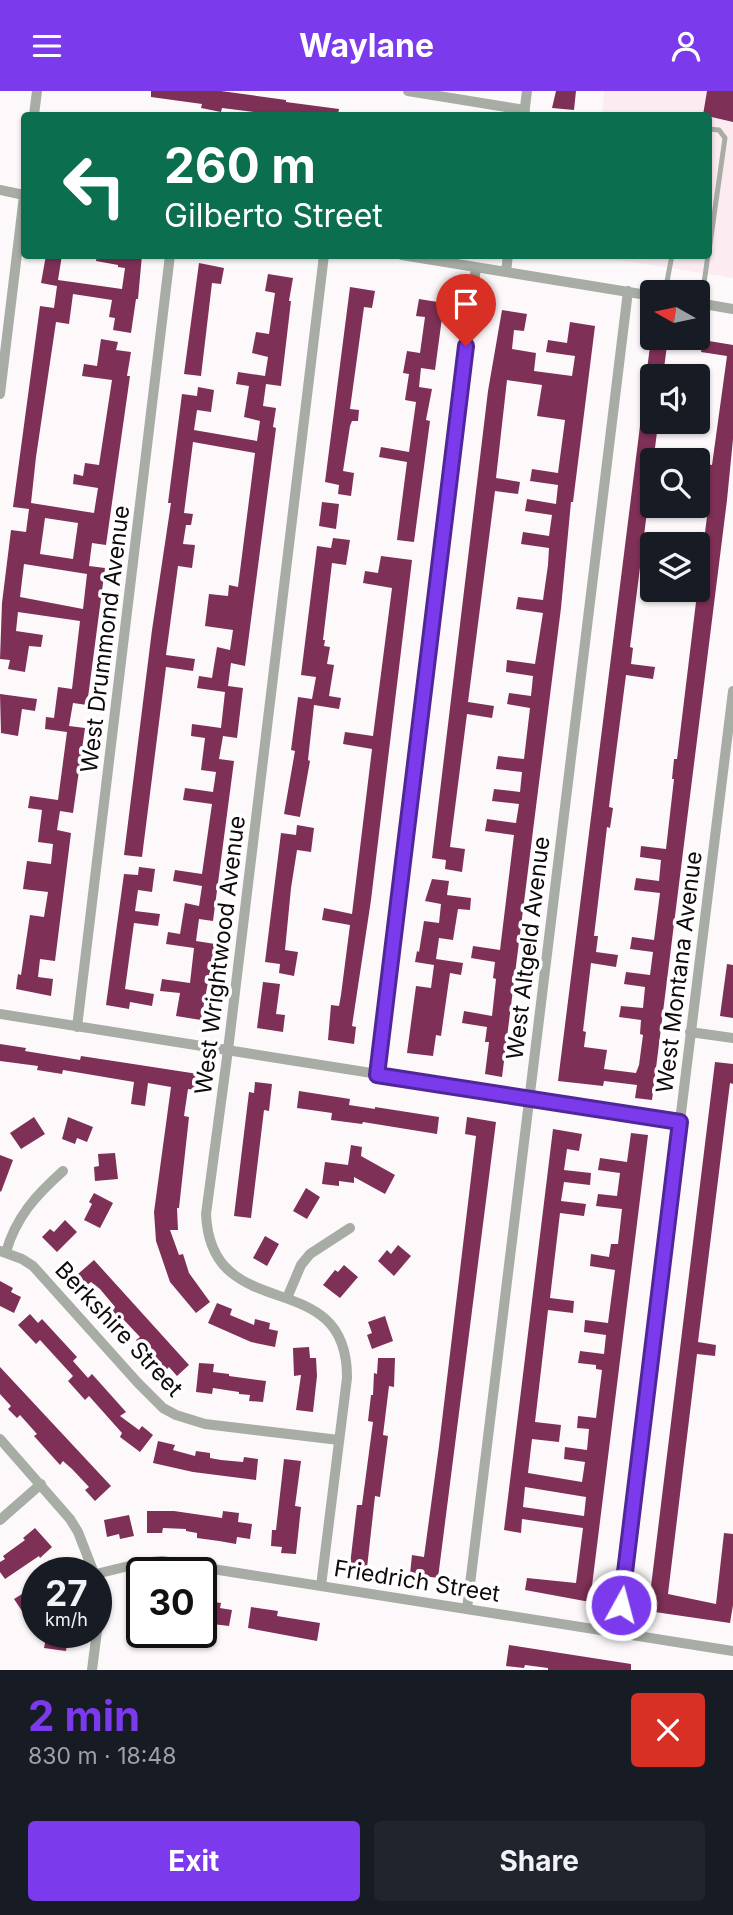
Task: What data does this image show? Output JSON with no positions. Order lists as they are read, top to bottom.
{
  "streets": {
    "street": [
      "West Drummond Avenue",
      "West Altgeld Avenue",
      "West Wrightwood Avenue",
      "West Montana Avenue",
      "Berkshire Street",
      "Friedrich Street"
    ]
  },
  "crossings": [
    ["West Altgeld Avenue", "Friedrich Street"],
    ["West Wrightwood Avenue", "Berkshire Street"],
    ["West Wrightwood Avenue", "Friedrich Street"],
    ["West Montana Avenue", "Friedrich Street"]
  ],
  "north": "left",
  "page": {
    "header": "Waylane",
    "turn": ["260 m", "Gilberto Street"],
    "speed": "27 km/h",
    "limit": "30",
    "heading": ["2 min", "830 m · 18:48"],
    "buttons": ["Exit", "Share"]
  }
}
